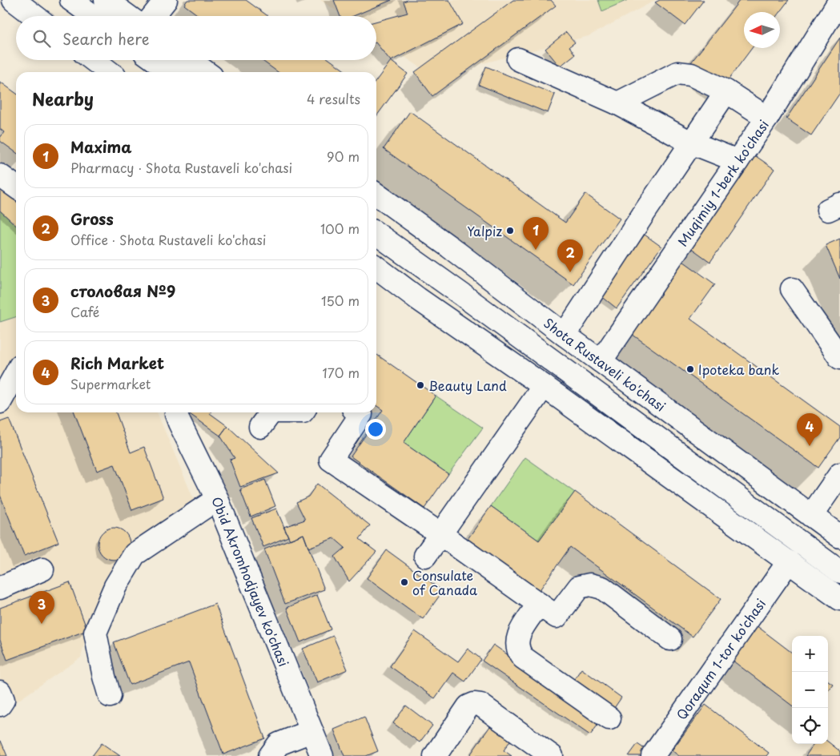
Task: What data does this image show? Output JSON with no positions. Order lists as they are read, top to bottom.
{
  "streets": {
    "main road": [
      "Muqimiy 1-berk ko'chasi",
      "Shota Rustaveli ko'chasi",
      "Obid Akromhodjayev ko'chasi",
      "Qoraqum 1-tor ko'chasi"
    ]
  },
  "crossings": [
    ["Muqimiy 1-berk ko'chasi", "Shota Rustaveli ko'chasi"]
  ],
  "places": [
    "Yalpiz",
    "Ipoteka bank",
    "Beauty Land",
    "Consulate of Canada"
  ],
  "north": "left",
  "page": {
    "search": "Search here",
    "heading": ["Nearby", "4 results"],
    "list": [
      {
        "mark": "1",
        "name": "Maxima",
        "note": "Pharmacy · Shota Rustaveli ko'chasi",
        "value": "90 m"
      },
      {
        "mark": "2",
        "name": "Gross",
        "note": "Office · Shota Rustaveli ko'chasi",
        "value": "100 m"
      },
      {
        "mark": "3",
        "name": "столовая №9",
        "note": "Café",
        "value": "150 m"
      },
      {
        "mark": "4",
        "name": "Rich Market",
        "note": "Supermarket",
        "value": "170 m"
      }
    ],
    "pins": [
      "1",
      "2",
      "4",
      "3"
    ],
    "map_buttons": ["+", "−"]
  }
}
